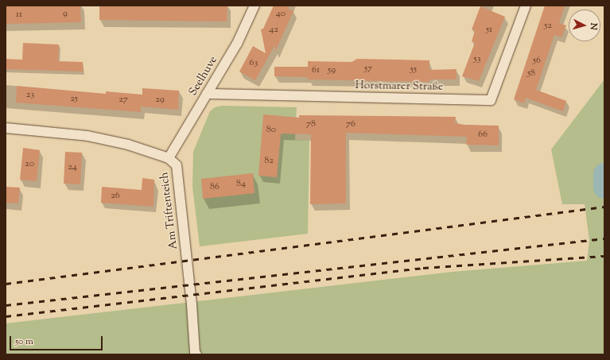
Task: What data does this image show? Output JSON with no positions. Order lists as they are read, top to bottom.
{
  "streets": {
    "street": ["Seelhuve", "Horstmarer Straße", "Am Triftenteich"]
  },
  "crossings": [
    ["Seelhuve", "Horstmarer Straße"],
    ["Seelhuve", "Am Triftenteich"]
  ],
  "house_numbers": [
    "9",
    "40",
    "11",
    "52",
    "42",
    "51",
    "53",
    "56",
    "63",
    "57",
    "55",
    "61",
    "59",
    "58",
    "23",
    "25",
    "27",
    "29",
    "78",
    "76",
    "80",
    "66",
    "82",
    "20",
    "24",
    "84",
    "86",
    "26"
  ],
  "scale_bar": "50 m",
  "north": "right"
}
